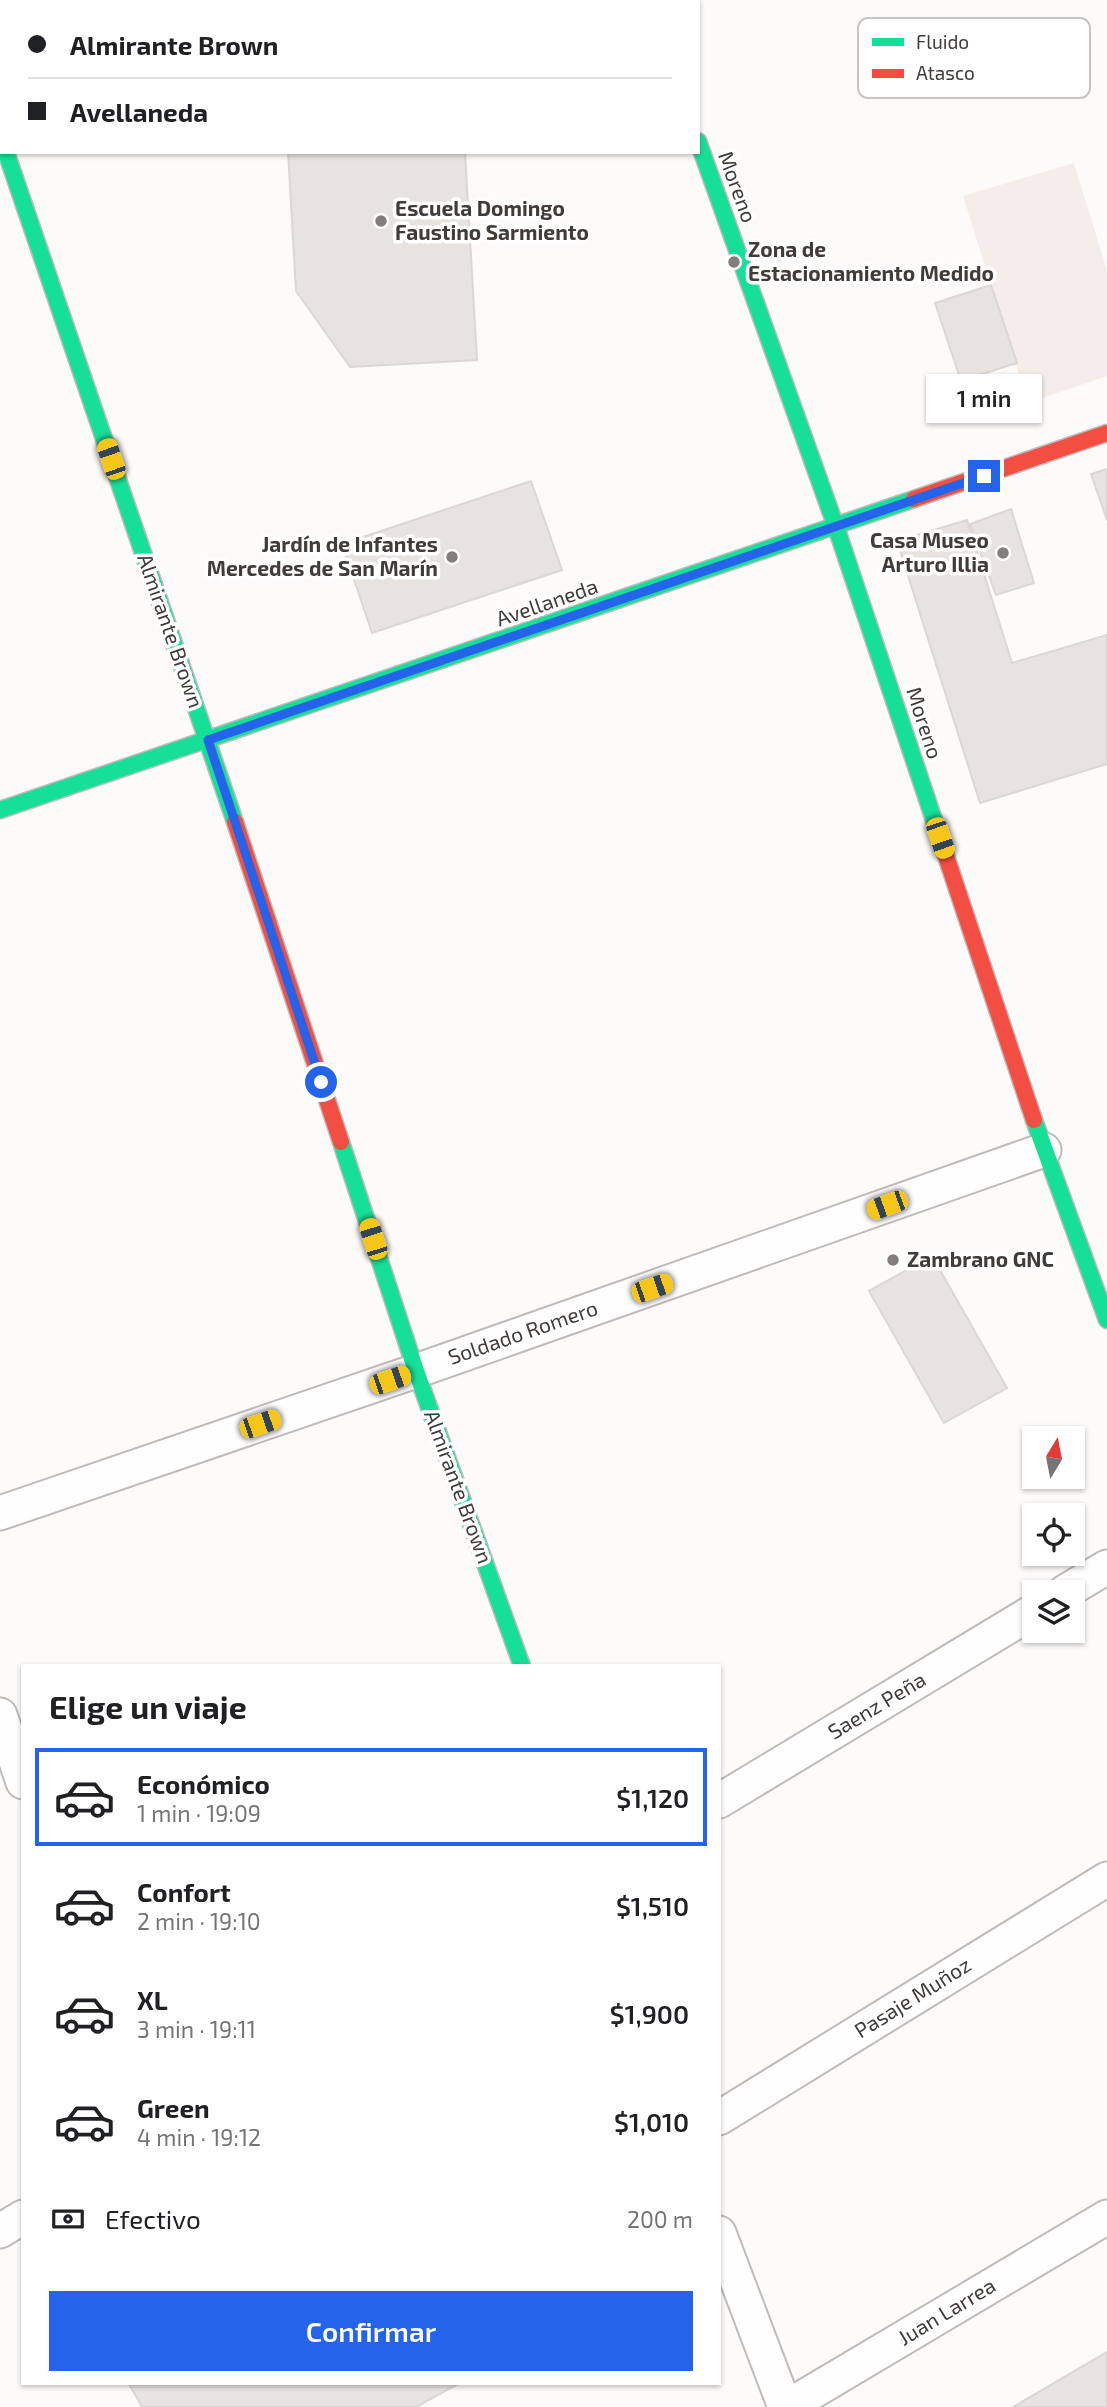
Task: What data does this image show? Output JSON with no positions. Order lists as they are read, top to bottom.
{
  "streets": {
    "street": [
      "Moreno",
      "Avellaneda",
      "Almirante Brown",
      "Soldado Romero",
      "Saenz Peña",
      "Pasaje Muñoz",
      "Juan Larrea"
    ]
  },
  "crossings": [
    ["Moreno", "Avellaneda"],
    ["Moreno", "Soldado Romero"],
    ["Avellaneda", "Almirante Brown"],
    ["Almirante Brown", "Soldado Romero"]
  ],
  "places": [
    "Escuela Domingo Faustino Sarmiento",
    "Zona de Estacionamiento Medido",
    "Casa Museo Arturo Illia",
    "Jardín de Infantes Mercedes de San Marín",
    "Zambrano GNC"
  ],
  "legend": ["Fluido", "Atasco"],
  "north": "top",
  "page": {
    "banner": ["Almirante Brown", "Avellaneda"],
    "bubble": "1 min",
    "heading": "Elige un viaje",
    "list": [
      {
        "name": "Económico",
        "note": "1 min · 19:09",
        "value": "$1,120"
      },
      {
        "name": "Confort",
        "note": "2 min · 19:10",
        "value": "$1,510"
      },
      {
        "name": "XL",
        "note": "3 min · 19:11",
        "value": "$1,900"
      },
      {
        "name": "Green",
        "note": "4 min · 19:12",
        "value": "$1,010"
      }
    ],
    "pay": ["Efectivo", "200 m"],
    "buttons": "Confirmar"
  }
}
